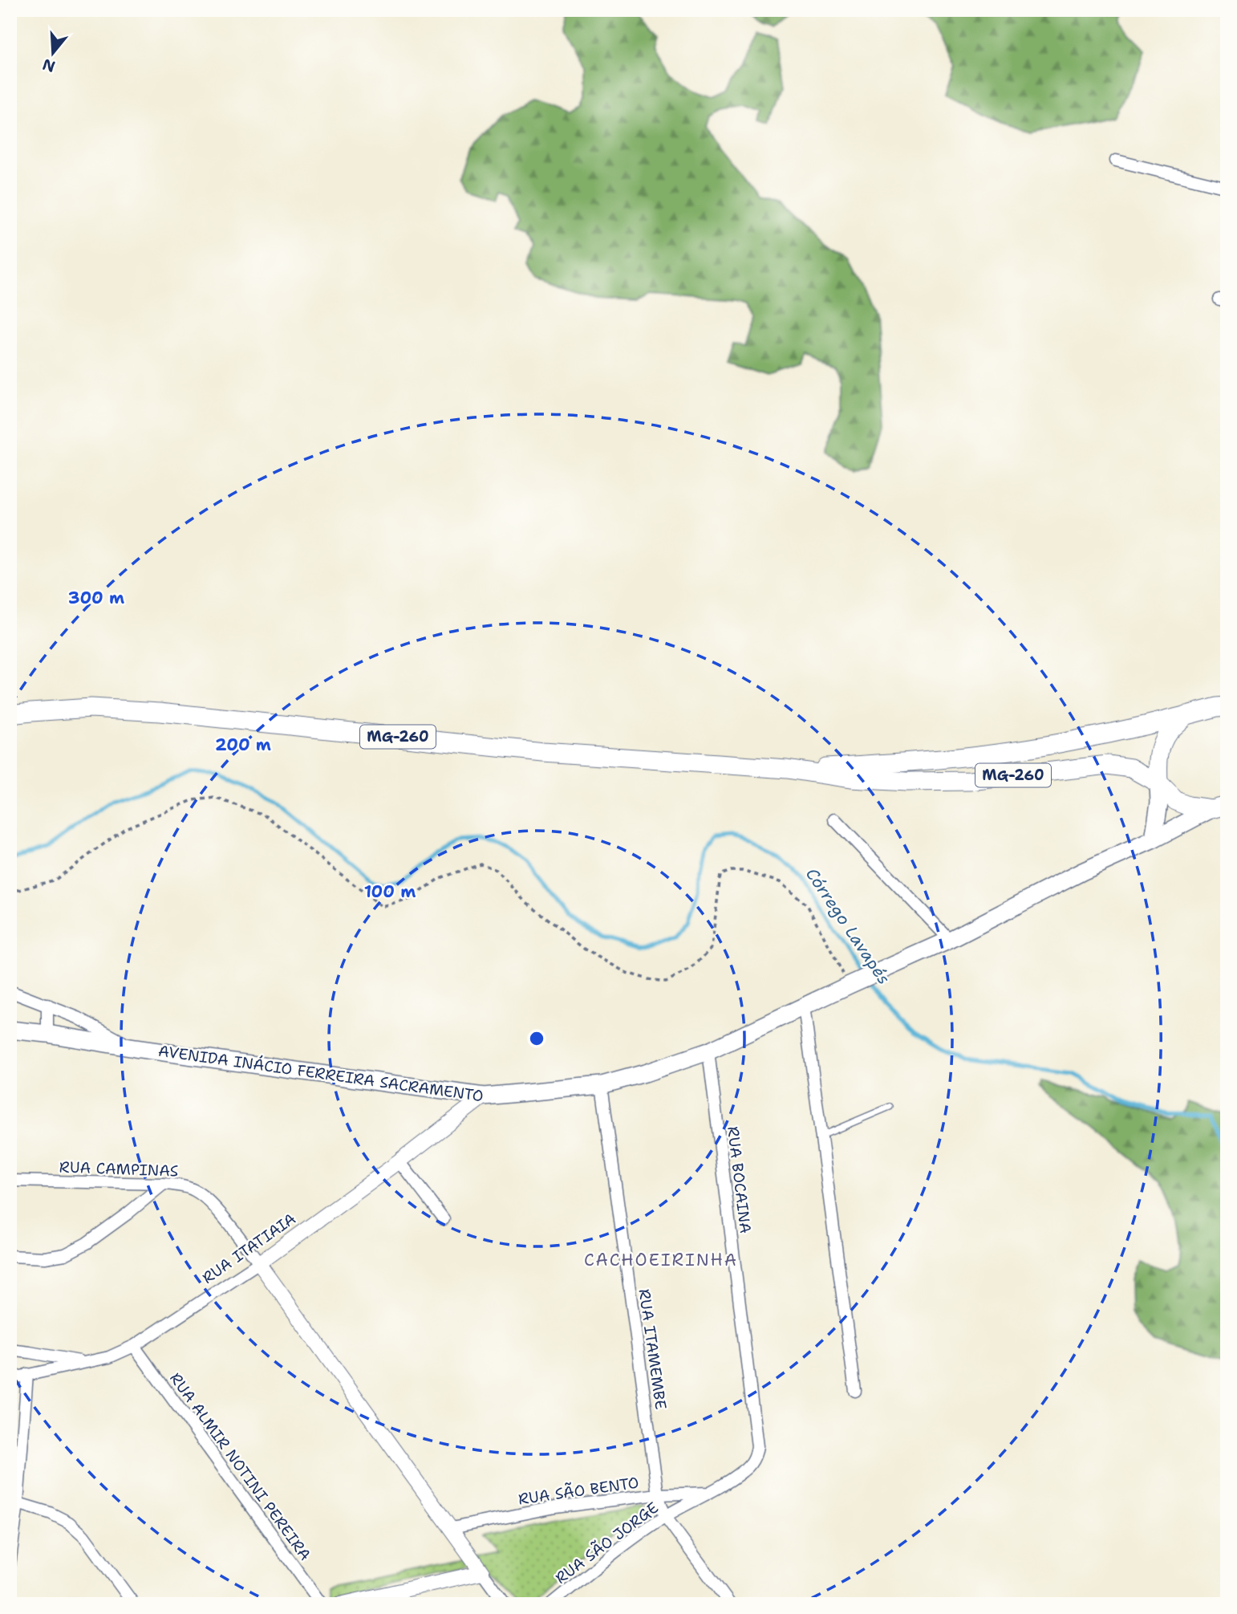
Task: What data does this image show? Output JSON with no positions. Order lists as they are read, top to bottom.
{
  "streets": {
    "main road": ["MG-260", "AVENIDA INÁCIO FERREIRA SACRAMENTO"],
    "street": [
      "RUA CAMPINAS",
      "RUA BOCAINA",
      "RUA ITATIAIA",
      "RUA ITAMEMBE",
      "RUA ALMIR NOTINI PEREIRA",
      "RUA SÃO BENTO",
      "RUA SÃO JORGE"
    ]
  },
  "crossings": [
    ["MG-260", "AVENIDA INÁCIO FERREIRA SACRAMENTO"],
    ["AVENIDA INÁCIO FERREIRA SACRAMENTO", "RUA BOCAINA"],
    ["AVENIDA INÁCIO FERREIRA SACRAMENTO", "RUA ITATIAIA"],
    ["AVENIDA INÁCIO FERREIRA SACRAMENTO", "RUA ITAMEMBE"],
    ["RUA CAMPINAS", "RUA ITATIAIA"],
    ["RUA BOCAINA", "RUA SÃO JORGE"],
    ["RUA ITATIAIA", "RUA ALMIR NOTINI PEREIRA"],
    ["RUA ITAMEMBE", "RUA SÃO BENTO"],
    ["RUA ITAMEMBE", "RUA SÃO JORGE"],
    ["RUA SÃO BENTO", "RUA SÃO JORGE"]
  ],
  "districts": ["CACHOEIRINHA"],
  "water": ["Córrego Lavapés"],
  "north": "bottom",
  "rings": ["300 m", "200 m", "100 m"]
}
